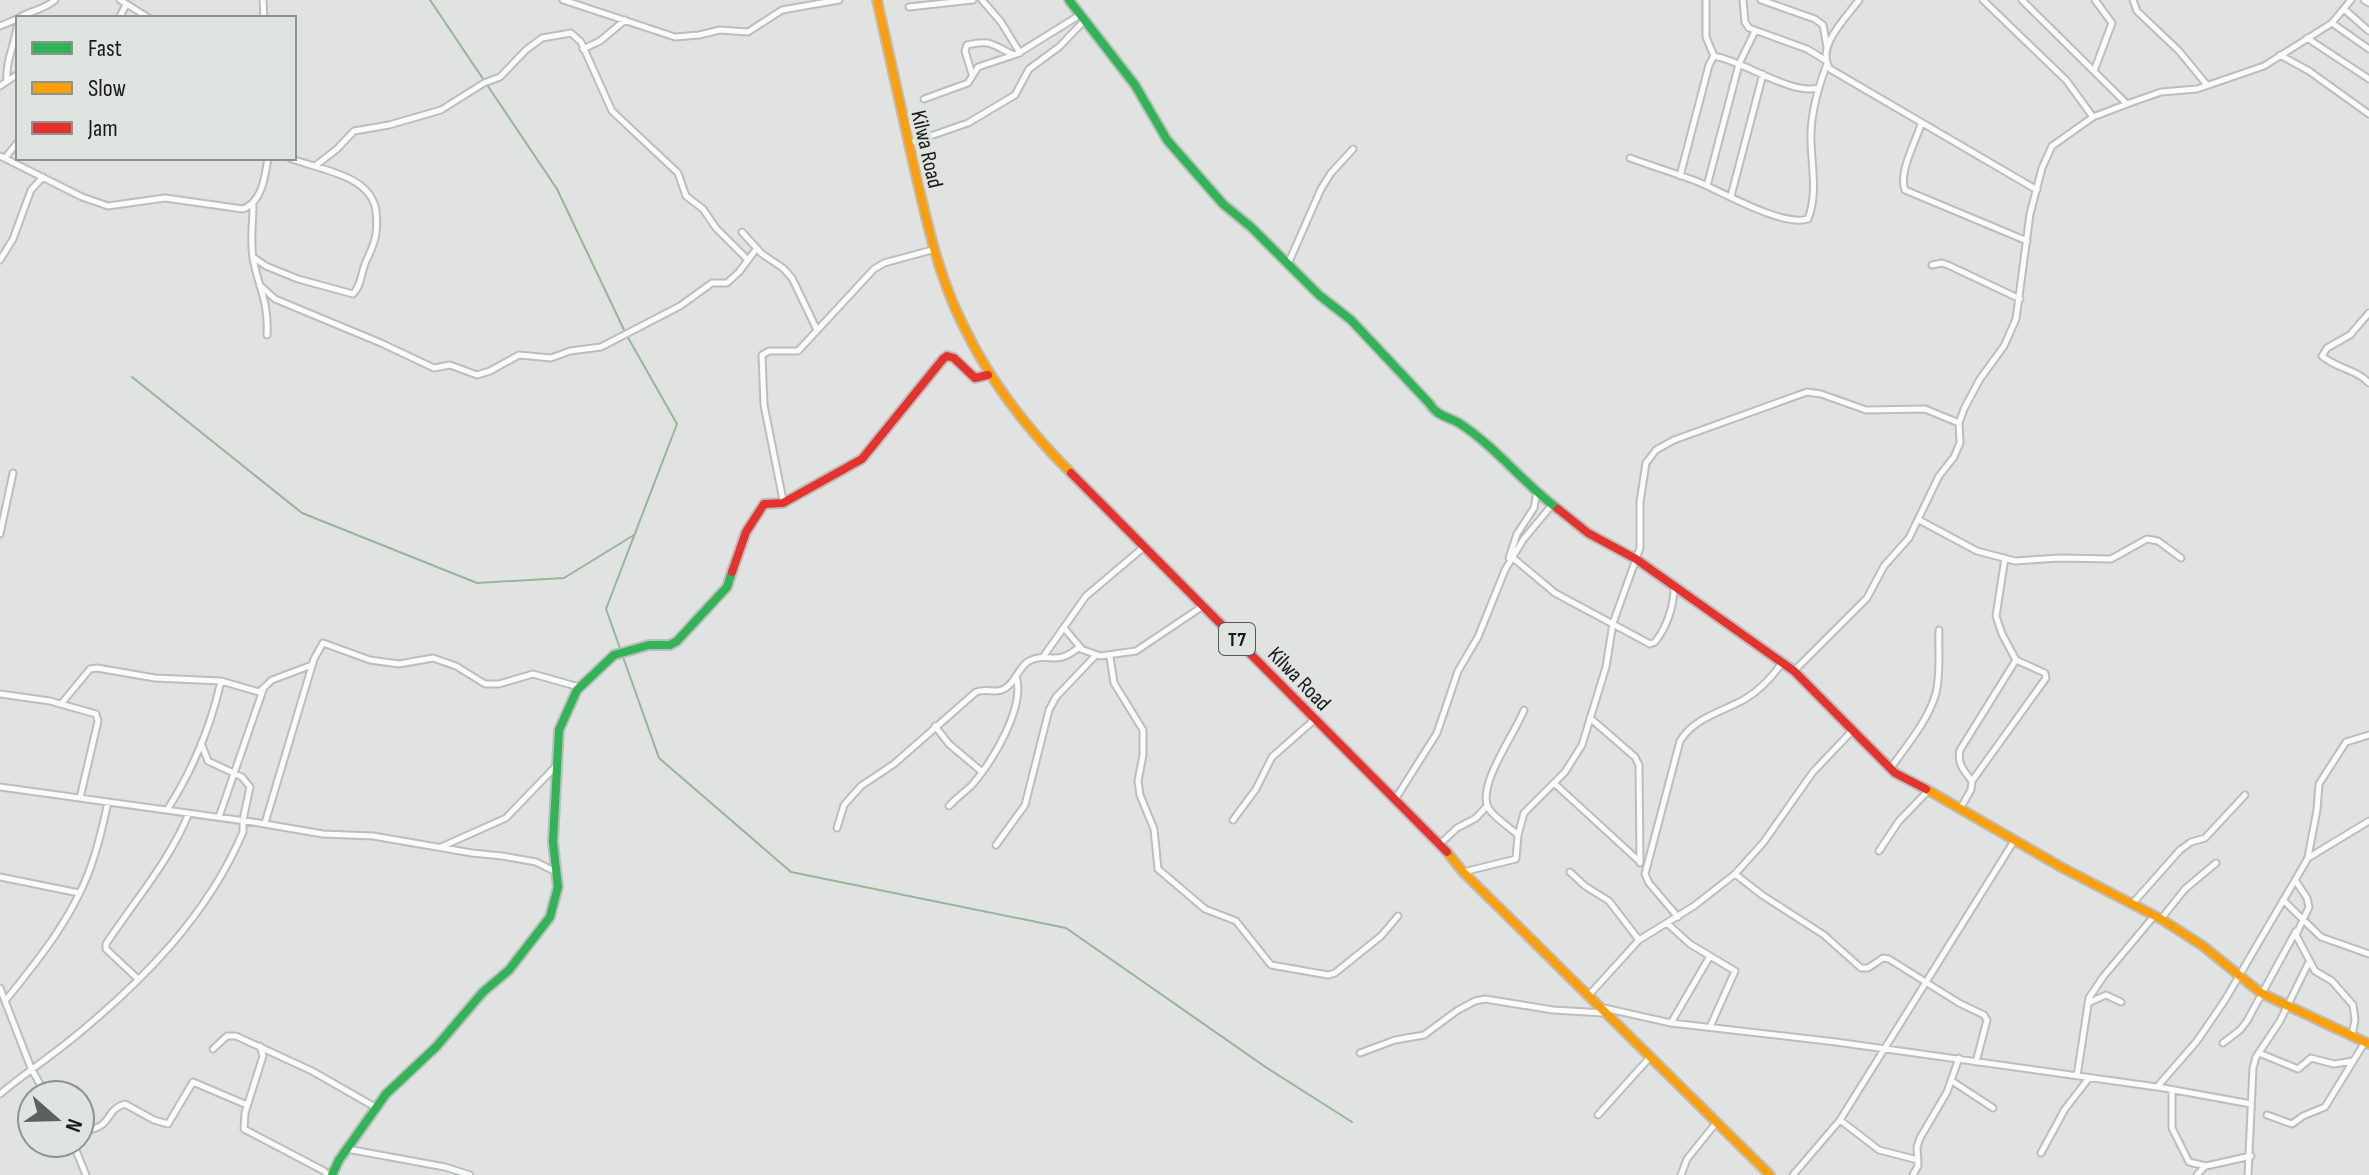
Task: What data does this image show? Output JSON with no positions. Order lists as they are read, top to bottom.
{
  "streets": {
    "main road": ["Kilwa Road", "T7"]
  },
  "legend": ["Fast", "Slow", "Jam"],
  "north": "right"
}
